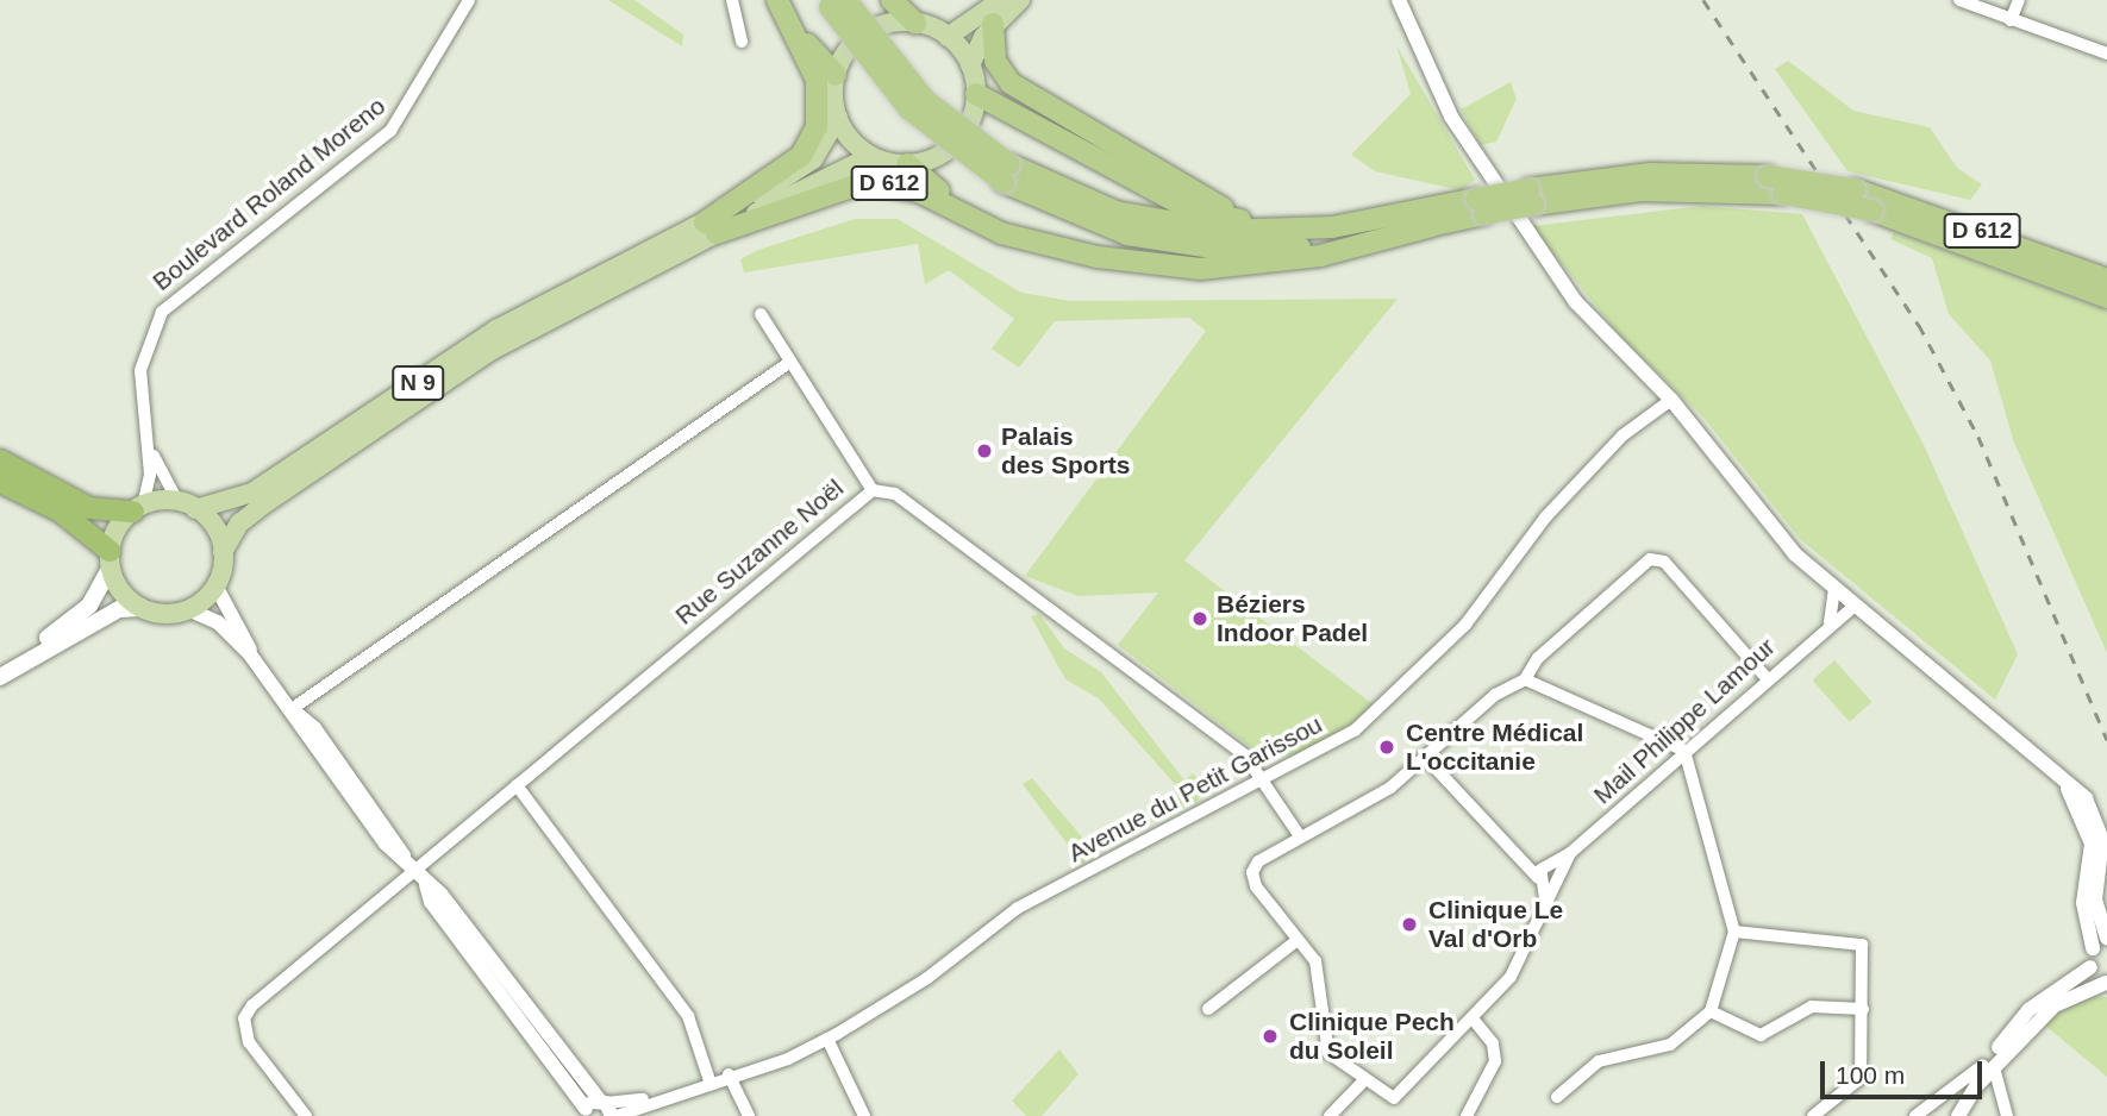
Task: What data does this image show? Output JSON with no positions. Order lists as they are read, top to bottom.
{
  "streets": {
    "highway": ["D 612"],
    "main road": ["N 9"],
    "street": [
      "Boulevard Roland Moreno",
      "Rue Suzanne Noël",
      "Mail Philippe Lamour",
      "Avenue du Petit Garissou"
    ]
  },
  "crossings": [
    ["D 612", "N 9"],
    ["Boulevard Roland Moreno", "N 9"],
    ["Rue Suzanne Noël", "Avenue du Petit Garissou"]
  ],
  "places": [
    "Palais des Sports",
    "Béziers Indoor Padel",
    "Centre Médical L'occitanie",
    "Clinique Le Val d'Orb",
    "Clinique Pech du Soleil"
  ],
  "scale_bar": "100 m"
}
